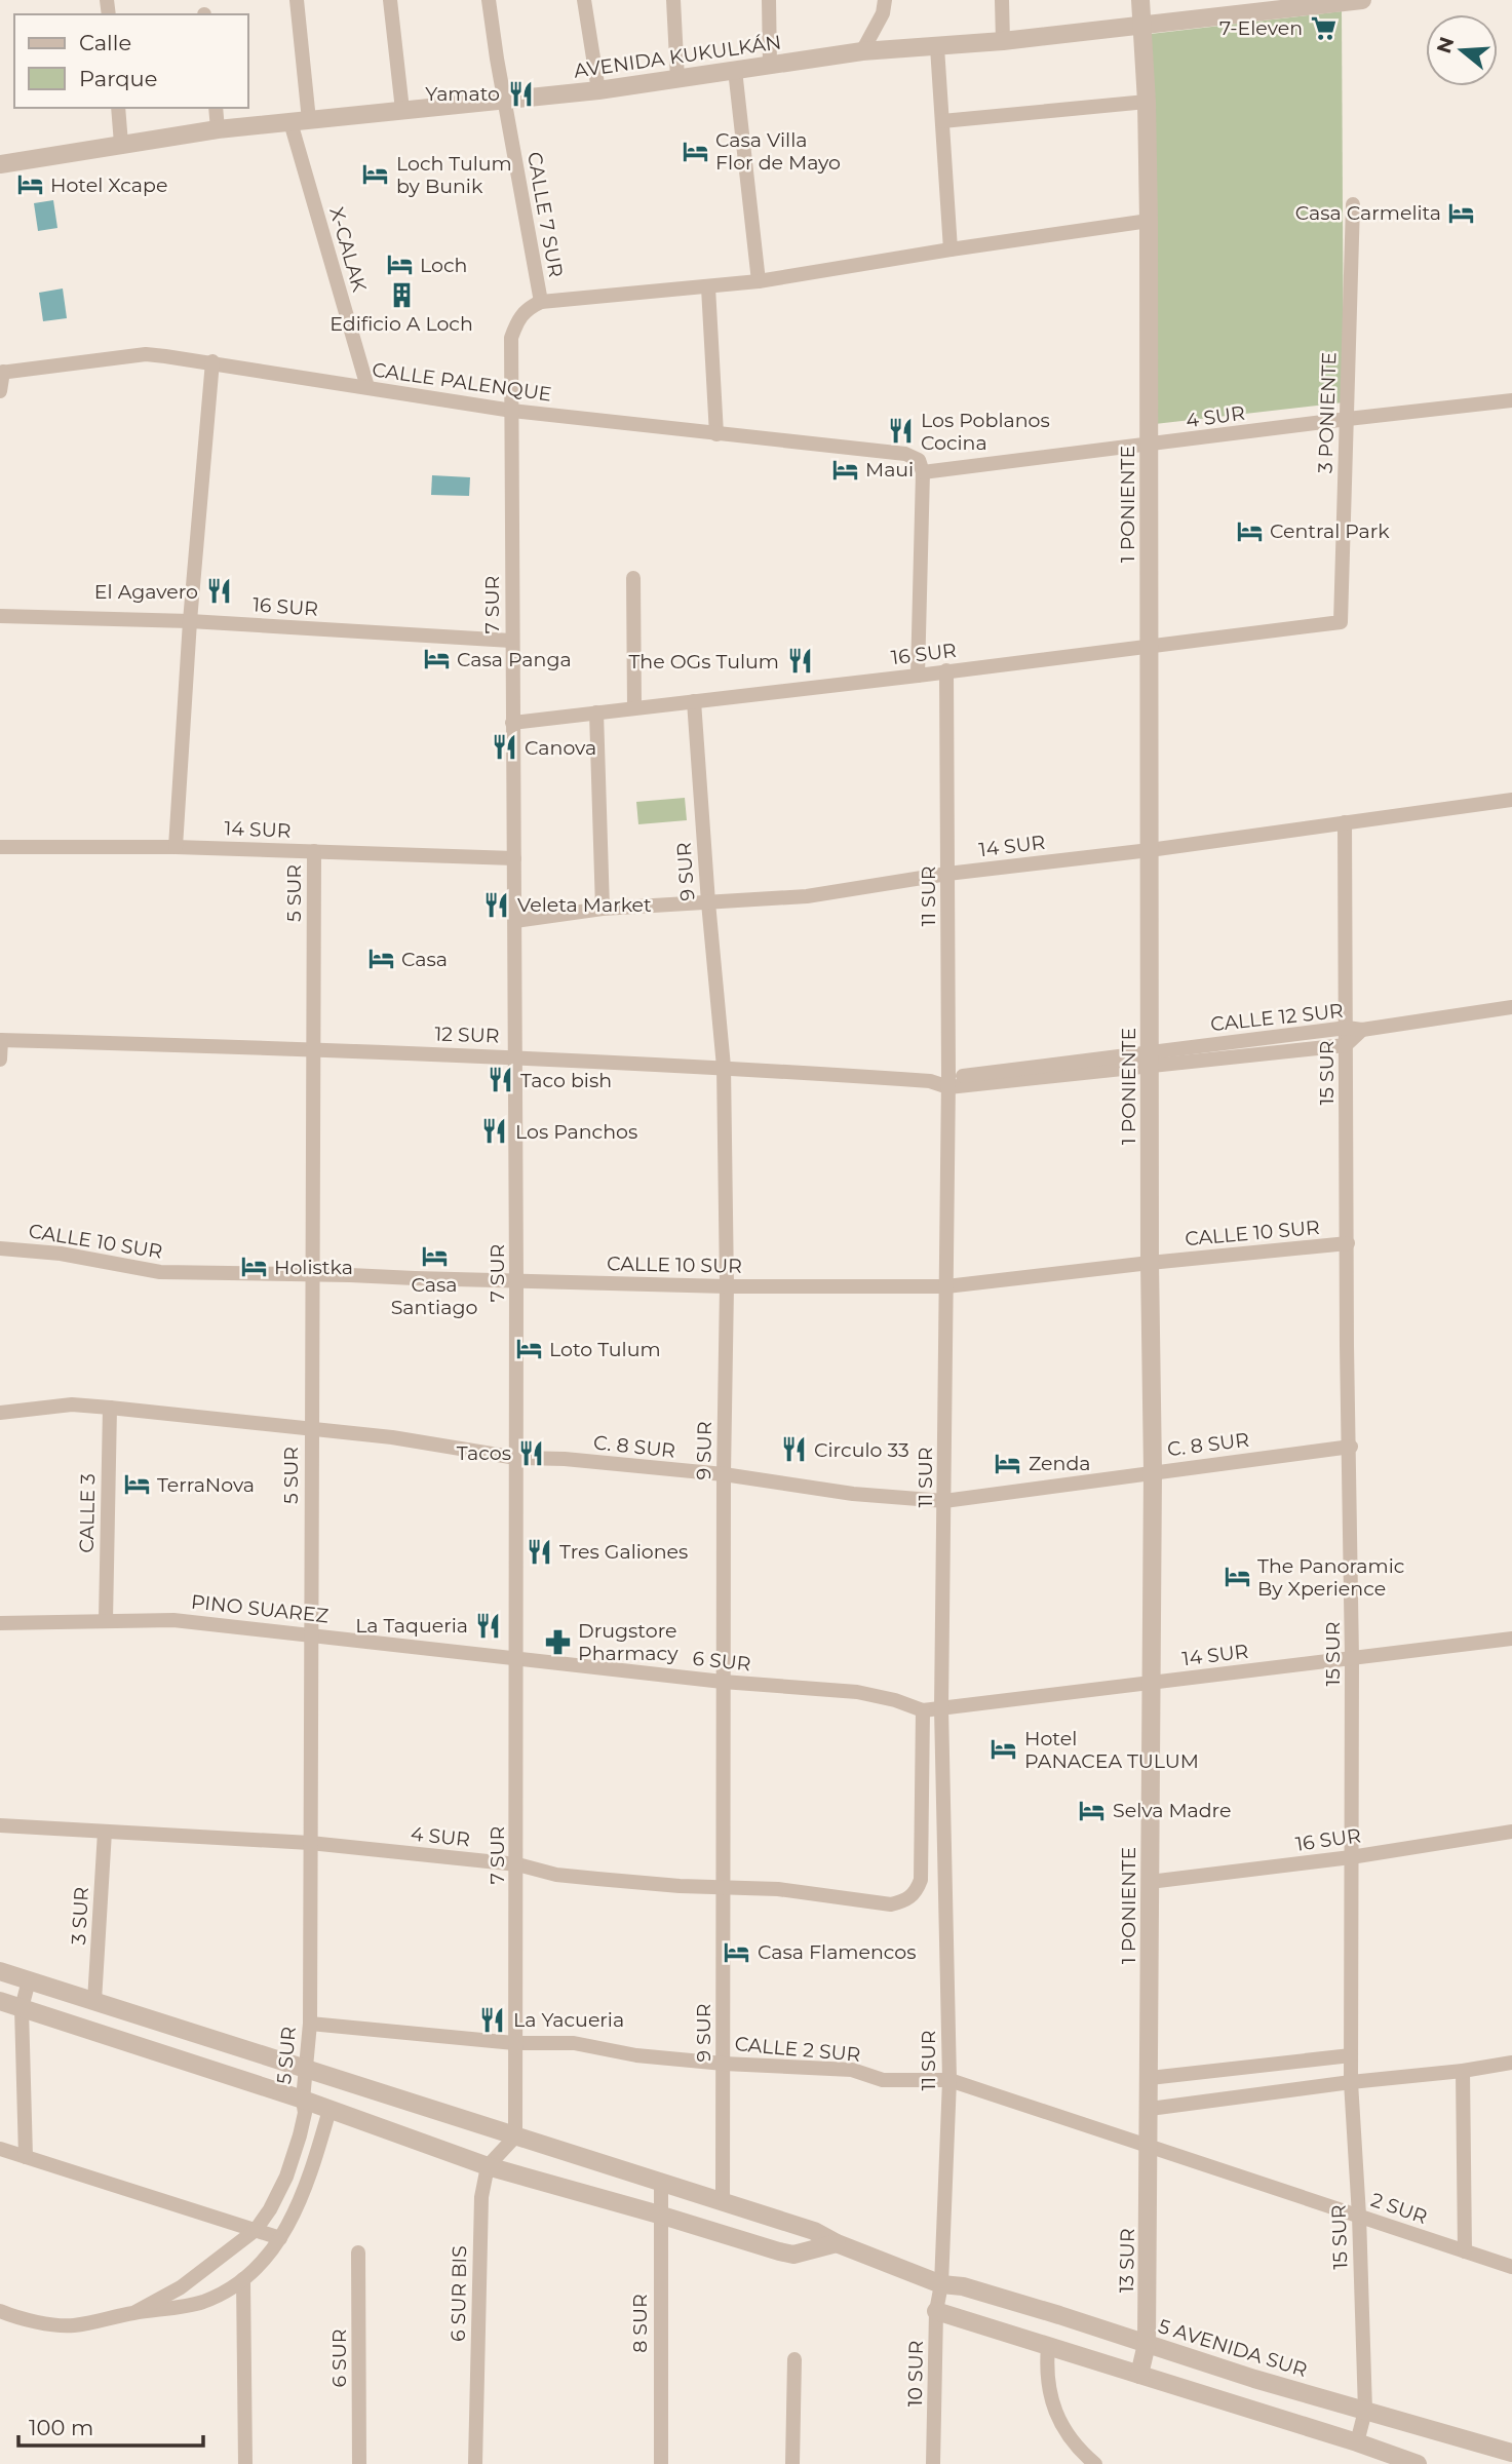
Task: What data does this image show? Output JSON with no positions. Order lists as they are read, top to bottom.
{
  "streets": {
    "street": [
      "AVENIDA KUKULKÁN",
      "CALLE 7 SUR",
      "X-CALAK",
      "CALLE PALENQUE",
      "3 PONIENTE",
      "4 SUR",
      "1 PONIENTE",
      "7 SUR",
      "16 SUR",
      "14 SUR",
      "9 SUR",
      "5 SUR",
      "11 SUR",
      "CALLE 12 SUR",
      "12 SUR",
      "15 SUR",
      "CALLE 10 SUR",
      "C. 8 SUR",
      "CALLE 3",
      "PINO SUAREZ",
      "6 SUR",
      "3 SUR",
      "CALLE 2 SUR",
      "2 SUR",
      "13 SUR",
      "6 SUR BIS",
      "8 SUR",
      "5 AVENIDA SUR",
      "10 SUR"
    ]
  },
  "crossings": [
    ["AVENIDA KUKULKÁN", "CALLE 7 SUR"],
    ["AVENIDA KUKULKÁN", "X-CALAK"],
    ["AVENIDA KUKULKÁN", "1 PONIENTE"],
    ["CALLE 7 SUR", "CALLE PALENQUE"],
    ["CALLE 7 SUR", "7 SUR"],
    ["X-CALAK", "CALLE PALENQUE"],
    ["CALLE PALENQUE", "4 SUR"],
    ["CALLE PALENQUE", "7 SUR"],
    ["3 PONIENTE", "4 SUR"],
    ["3 PONIENTE", "16 SUR"],
    ["4 SUR", "1 PONIENTE"],
    ["4 SUR", "7 SUR"],
    ["4 SUR", "14 SUR"],
    ["4 SUR", "9 SUR"],
    ["4 SUR", "5 SUR"],
    ["4 SUR", "6 SUR"],
    ["4 SUR", "3 SUR"],
    ["1 PONIENTE", "16 SUR"],
    ["1 PONIENTE", "14 SUR"],
    ["1 PONIENTE", "CALLE 12 SUR"],
    ["1 PONIENTE", "CALLE 10 SUR"],
    ["1 PONIENTE", "C. 8 SUR"],
    ["1 PONIENTE", "CALLE 2 SUR"],
    ["1 PONIENTE", "2 SUR"],
    ["1 PONIENTE", "13 SUR"],
    ["7 SUR", "16 SUR"],
    ["7 SUR", "14 SUR"],
    ["7 SUR", "12 SUR"],
    ["7 SUR", "CALLE 10 SUR"],
    ["7 SUR", "C. 8 SUR"],
    ["7 SUR", "PINO SUAREZ"],
    ["7 SUR", "6 SUR"],
    ["7 SUR", "CALLE 2 SUR"],
    ["7 SUR", "5 AVENIDA SUR"],
    ["16 SUR", "9 SUR"],
    ["16 SUR", "11 SUR"],
    ["16 SUR", "15 SUR"],
    ["14 SUR", "9 SUR"],
    ["14 SUR", "5 SUR"],
    ["14 SUR", "11 SUR"],
    ["14 SUR", "15 SUR"],
    ["14 SUR", "6 SUR"],
    ["9 SUR", "12 SUR"],
    ["9 SUR", "CALLE 10 SUR"],
    ["9 SUR", "C. 8 SUR"],
    ["9 SUR", "6 SUR"],
    ["9 SUR", "CALLE 2 SUR"],
    ["9 SUR", "5 AVENIDA SUR"],
    ["5 SUR", "12 SUR"],
    ["5 SUR", "CALLE 10 SUR"],
    ["5 SUR", "C. 8 SUR"],
    ["5 SUR", "PINO SUAREZ"],
    ["5 SUR", "CALLE 2 SUR"],
    ["5 SUR", "5 AVENIDA SUR"],
    ["11 SUR", "CALLE 12 SUR"],
    ["11 SUR", "CALLE 10 SUR"],
    ["11 SUR", "C. 8 SUR"],
    ["11 SUR", "CALLE 2 SUR"],
    ["11 SUR", "5 AVENIDA SUR"],
    ["11 SUR", "10 SUR"],
    ["CALLE 12 SUR", "12 SUR"],
    ["CALLE 12 SUR", "15 SUR"],
    ["15 SUR", "CALLE 10 SUR"],
    ["15 SUR", "C. 8 SUR"],
    ["15 SUR", "2 SUR"],
    ["15 SUR", "5 AVENIDA SUR"],
    ["C. 8 SUR", "CALLE 3"],
    ["CALLE 3", "PINO SUAREZ"],
    ["PINO SUAREZ", "6 SUR"],
    ["3 SUR", "5 AVENIDA SUR"],
    ["CALLE 2 SUR", "2 SUR"],
    ["CALLE 2 SUR", "13 SUR"],
    ["2 SUR", "13 SUR"],
    ["13 SUR", "5 AVENIDA SUR"],
    ["8 SUR", "5 AVENIDA SUR"],
    ["5 AVENIDA SUR", "10 SUR"]
  ],
  "places": {
    "supermarket": ["7-Eleven"],
    "restaurant": [
      "Yamato",
      "Los Poblanos Cocina",
      "El Agavero",
      "The OGs Tulum",
      "Canova",
      "Veleta Market",
      "Taco bish",
      "Los Panchos",
      "Circulo 33",
      "Tacos",
      "Tres Galiones",
      "La Taqueria",
      "La Yacueria"
    ],
    "hotel": [
      "Casa Villa Flor de Mayo",
      "Loch Tulum by Bunik",
      "Hotel Xcape",
      "Casa Carmelita",
      "Loch",
      "Maui",
      "Central Park",
      "Casa Panga",
      "Casa",
      "Casa Santiago",
      "Holistka",
      "Loto Tulum",
      "Zenda",
      "TerraNova",
      "The Panoramic By Xperience",
      "Hotel PANACEA TULUM",
      "Selva Madre",
      "Casa Flamencos"
    ],
    "building": ["Edificio A Loch"],
    "pharmacy": ["Drugstore Pharmacy"]
  },
  "legend": ["Calle", "Parque"],
  "scale_bar": "100 m",
  "north": "left"
}
